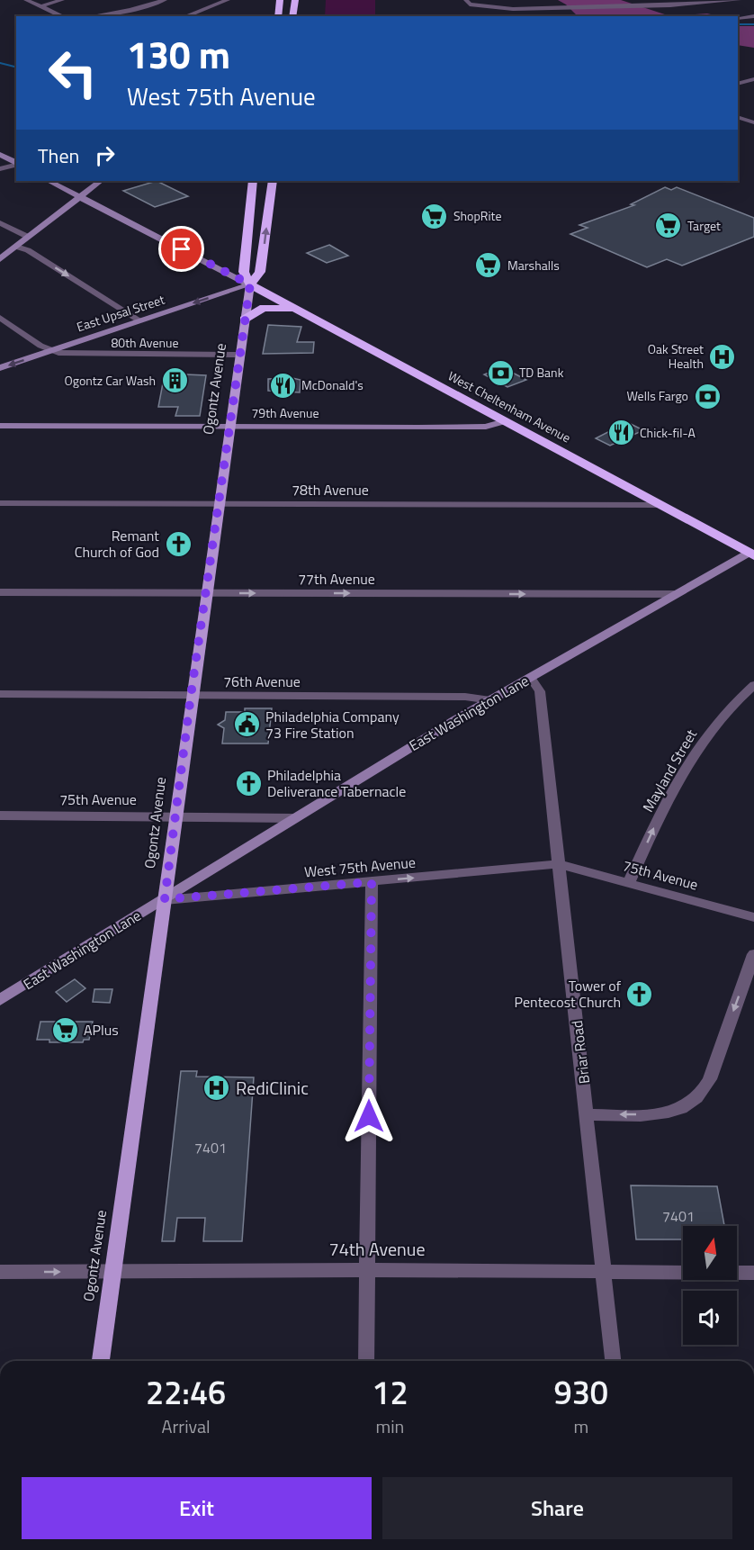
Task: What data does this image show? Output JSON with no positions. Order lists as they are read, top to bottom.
{
  "streets": {
    "highway": ["Ogontz Avenue", "West Cheltenham Avenue"],
    "main road": ["East Upsal Street", "79th Avenue", "East Washington Lane"],
    "street": [
      "80th Avenue",
      "78th Avenue",
      "77th Avenue",
      "76th Avenue",
      "Mayland Street",
      "75th Avenue",
      "West 75th Avenue",
      "Briar Road",
      "74th Avenue"
    ]
  },
  "crossings": [
    ["East Upsal Street", "80th Avenue"],
    ["East Upsal Street", "Ogontz Avenue"],
    ["East Upsal Street", "West Cheltenham Avenue"],
    ["80th Avenue", "Ogontz Avenue"],
    ["Ogontz Avenue", "West Cheltenham Avenue"],
    ["Ogontz Avenue", "79th Avenue"],
    ["Ogontz Avenue", "78th Avenue"],
    ["Ogontz Avenue", "77th Avenue"],
    ["Ogontz Avenue", "76th Avenue"],
    ["Ogontz Avenue", "East Washington Lane"],
    ["Ogontz Avenue", "75th Avenue"],
    ["Ogontz Avenue", "West 75th Avenue"],
    ["Ogontz Avenue", "74th Avenue"],
    ["West Cheltenham Avenue", "79th Avenue"],
    ["West Cheltenham Avenue", "78th Avenue"],
    ["West Cheltenham Avenue", "East Washington Lane"],
    ["77th Avenue", "East Washington Lane"],
    ["76th Avenue", "East Washington Lane"],
    ["East Washington Lane", "75th Avenue"],
    ["East Washington Lane", "West 75th Avenue"],
    ["East Washington Lane", "Briar Road"],
    ["Mayland Street", "75th Avenue"],
    ["75th Avenue", "West 75th Avenue"],
    ["75th Avenue", "Briar Road"],
    ["West 75th Avenue", "Briar Road"],
    ["Briar Road", "74th Avenue"]
  ],
  "one_way": [
    "East Upsal Street",
    "77th Avenue",
    "Mayland Street",
    "West 75th Avenue"
  ],
  "places": {
    "supermarket": [
      "ShopRite",
      "Target",
      "Marshalls",
      "APlus"
    ],
    "hospital": ["Oak Street Health", "RediClinic"],
    "bank": ["TD Bank", "Wells Fargo"],
    "building": ["Ogontz Car Wash"],
    "restaurant": ["McDonald's", "Chick-fil-A"],
    "church": ["Remant Church of God", "Philadelphia Deliverance Tabernacle", "Tower of Pentecost Church"],
    "public building": ["Philadelphia Company 73 Fire Station"]
  },
  "house_numbers": ["7401", "7401"],
  "north": "top",
  "page": {
    "turn": ["130 m", "West 75th Avenue"],
    "then": "Then",
    "eta": [
      "22:46",
      "Arrival",
      "12",
      "min",
      "930",
      "m"
    ],
    "buttons": ["Exit", "Share"]
  }
}
